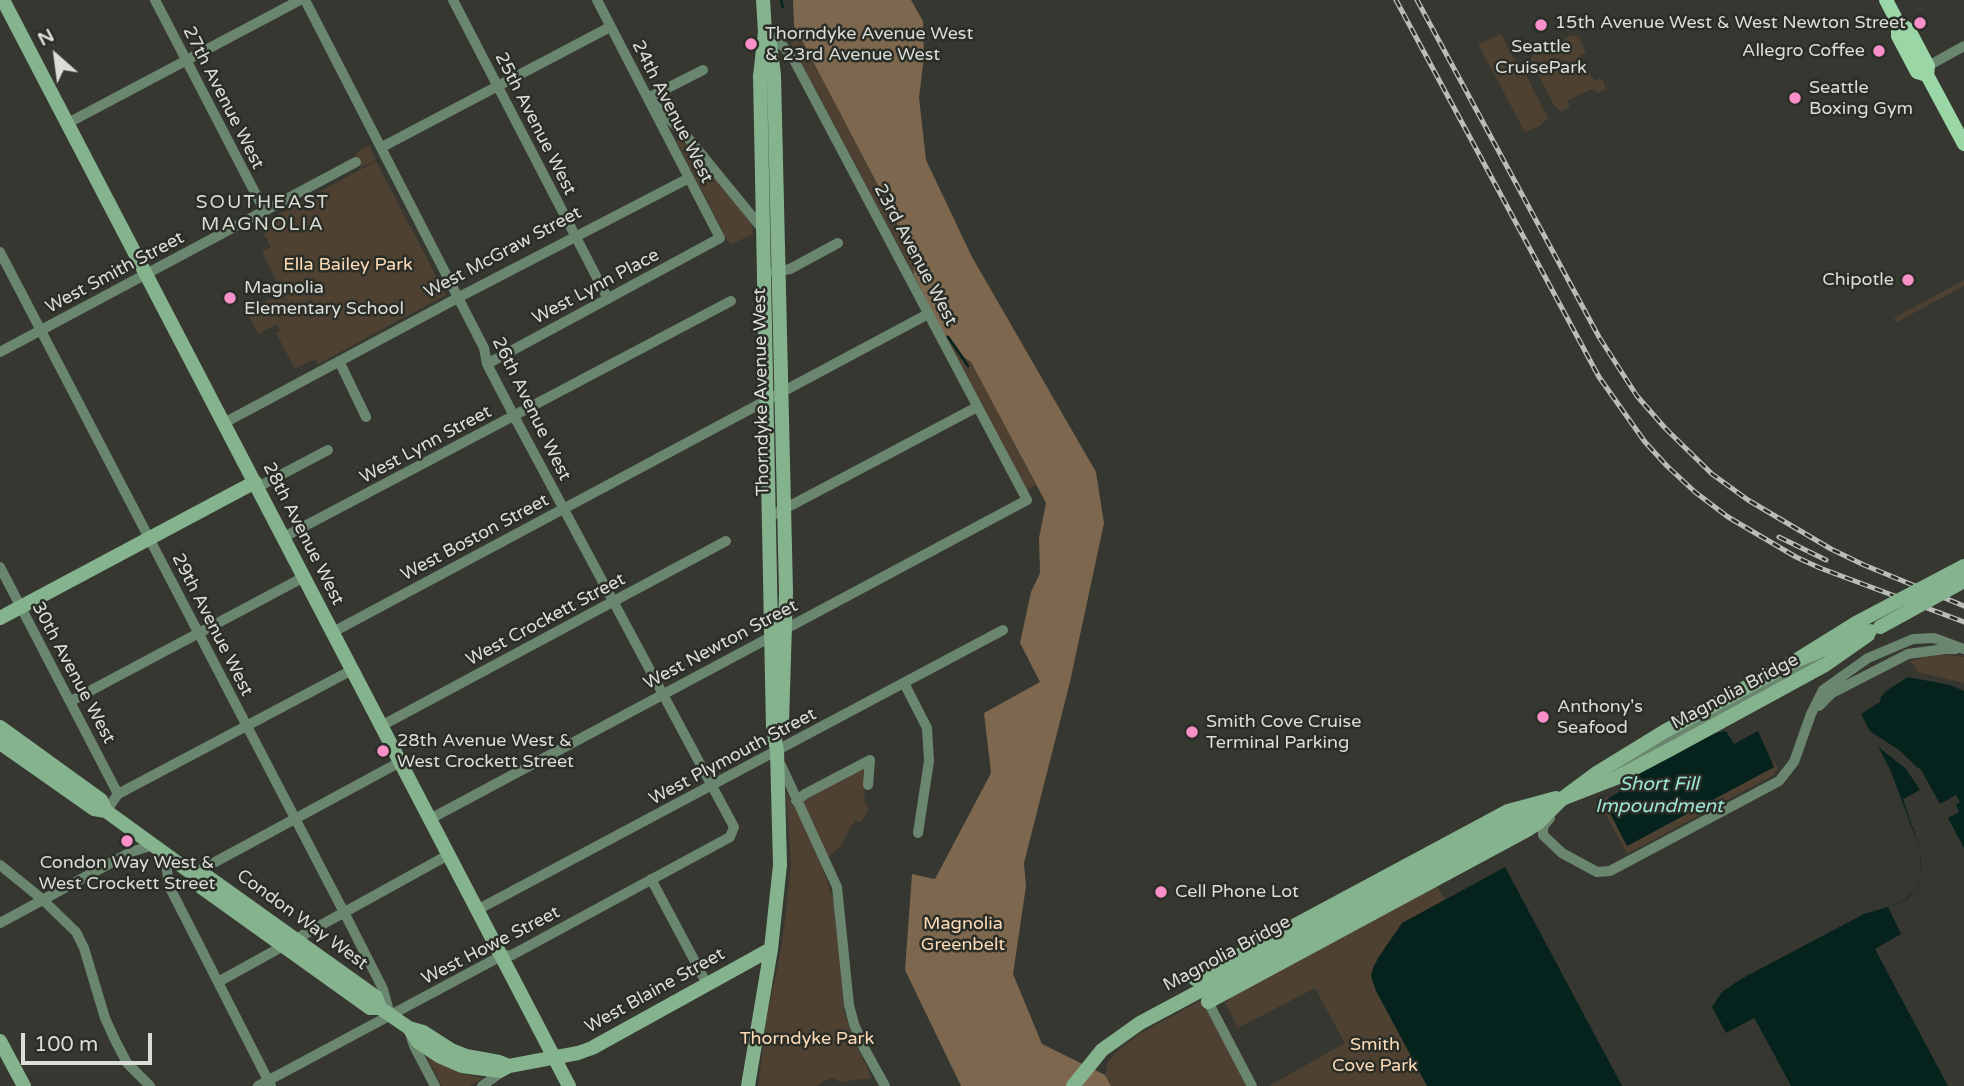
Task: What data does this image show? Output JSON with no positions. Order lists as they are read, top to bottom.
{
  "streets": {
    "main road": [
      "Thorndyke Avenue West",
      "28th Avenue West",
      "Magnolia Bridge",
      "Condon Way West",
      "West Blaine Street"
    ],
    "street": [
      "27th Avenue West",
      "24th Avenue West",
      "25th Avenue West",
      "West McGraw Street",
      "23rd Avenue West",
      "West Smith Street",
      "West Lynn Place",
      "26th Avenue West",
      "West Lynn Street",
      "West Boston Street",
      "West Crockett Street",
      "29th Avenue West",
      "West Newton Street",
      "30th Avenue West",
      "West Plymouth Street",
      "West Howe Street"
    ]
  },
  "crossings": [
    ["27th Avenue West", "West Smith Street"],
    ["24th Avenue West", "West McGraw Street"],
    ["24th Avenue West", "West Lynn Place"],
    ["25th Avenue West", "West McGraw Street"],
    ["25th Avenue West", "West Lynn Place"],
    ["West McGraw Street", "26th Avenue West"],
    ["West McGraw Street", "28th Avenue West"],
    ["23rd Avenue West", "Thorndyke Avenue West"],
    ["23rd Avenue West", "West Boston Street"],
    ["23rd Avenue West", "West Newton Street"],
    ["West Smith Street", "28th Avenue West"],
    ["West Smith Street", "29th Avenue West"],
    ["West Lynn Place", "26th Avenue West"],
    ["Thorndyke Avenue West", "West Boston Street"],
    ["Thorndyke Avenue West", "West Newton Street"],
    ["Thorndyke Avenue West", "West Plymouth Street"],
    ["Thorndyke Avenue West", "West Blaine Street"],
    ["26th Avenue West", "West Lynn Street"],
    ["26th Avenue West", "West Boston Street"],
    ["26th Avenue West", "West Crockett Street"],
    ["26th Avenue West", "West Newton Street"],
    ["26th Avenue West", "West Plymouth Street"],
    ["26th Avenue West", "West Howe Street"],
    ["West Lynn Street", "28th Avenue West"],
    ["28th Avenue West", "West Boston Street"],
    ["28th Avenue West", "West Crockett Street"],
    ["28th Avenue West", "West Newton Street"],
    ["28th Avenue West", "West Plymouth Street"],
    ["28th Avenue West", "Condon Way West"],
    ["28th Avenue West", "West Howe Street"],
    ["28th Avenue West", "West Blaine Street"],
    ["29th Avenue West", "Condon Way West"],
    ["29th Avenue West", "West Howe Street"],
    ["Condon Way West", "West Howe Street"],
    ["Condon Way West", "West Blaine Street"]
  ],
  "districts": ["SOUTHEAST MAGNOLIA"],
  "water": ["Short Fill Impoundment"],
  "parks": [
    "Ella Bailey Park",
    "Magnolia Greenbelt",
    "Thorndyke Park",
    "Smith Cove Park"
  ],
  "places": [
    "15th Avenue West & West Newton Street",
    "Seattle CruisePark",
    "Thorndyke Avenue West & 23rd Avenue West",
    "Allegro Coffee",
    "Seattle Boxing Gym",
    "Chipotle",
    "Magnolia Elementary School",
    "Anthony's Seafood",
    "Smith Cove Cruise Terminal Parking",
    "28th Avenue West & West Crockett Street",
    "Condon Way West & West Crockett Street",
    "Cell Phone Lot"
  ],
  "scale_bar": "100 m",
  "north": "top left"
}
